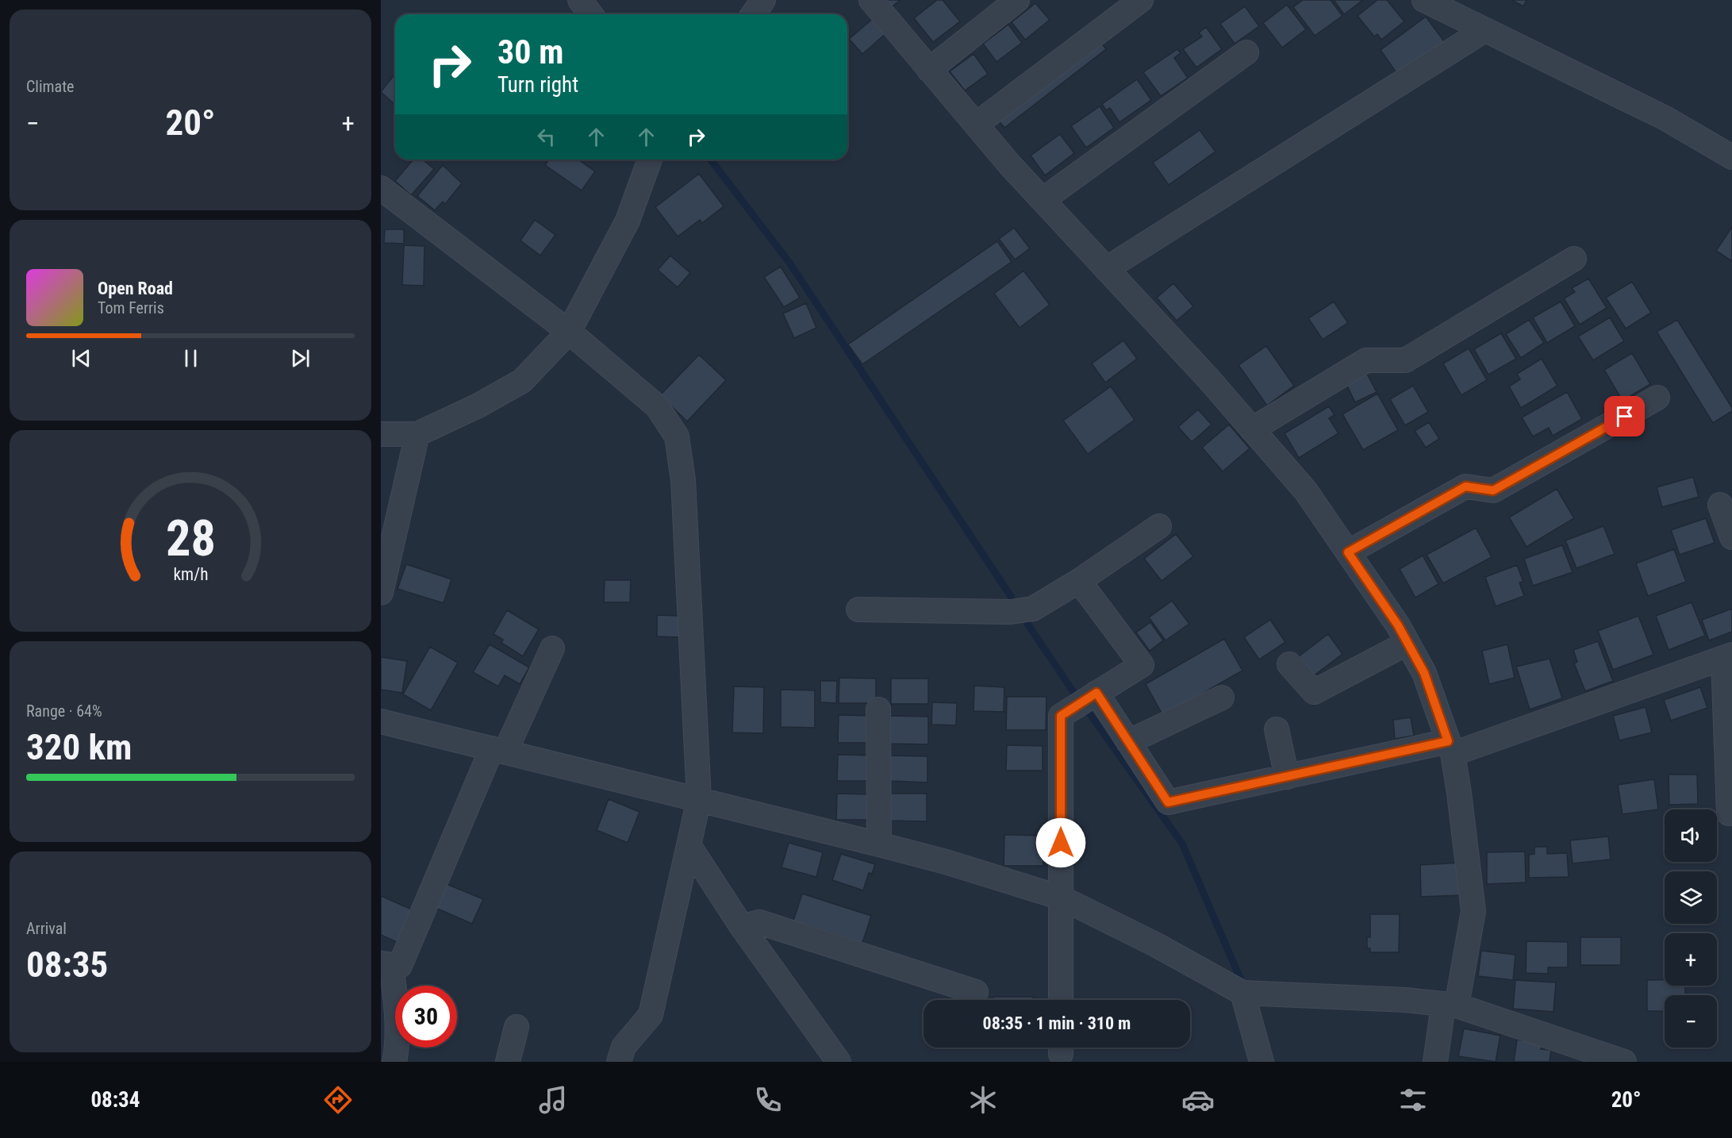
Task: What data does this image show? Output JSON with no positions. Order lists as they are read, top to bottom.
{
  "page": {
    "tile": [
      "Climate",
      ["Range · 64%", "320 km"],
      ["Arrival", "08:35"]
    ],
    "turn": ["30 m", "Turn right"],
    "heat": ["−", "20°", "+"],
    "song": ["Open Road", "Tom Ferris"],
    "map_buttons": ["+", "−"],
    "limit": "30",
    "trip": "08:35 · 1 min · 310 m",
    "tabs": ["08:34", "20°"],
    "gauge": ["28", "km/h"]
  }
}
